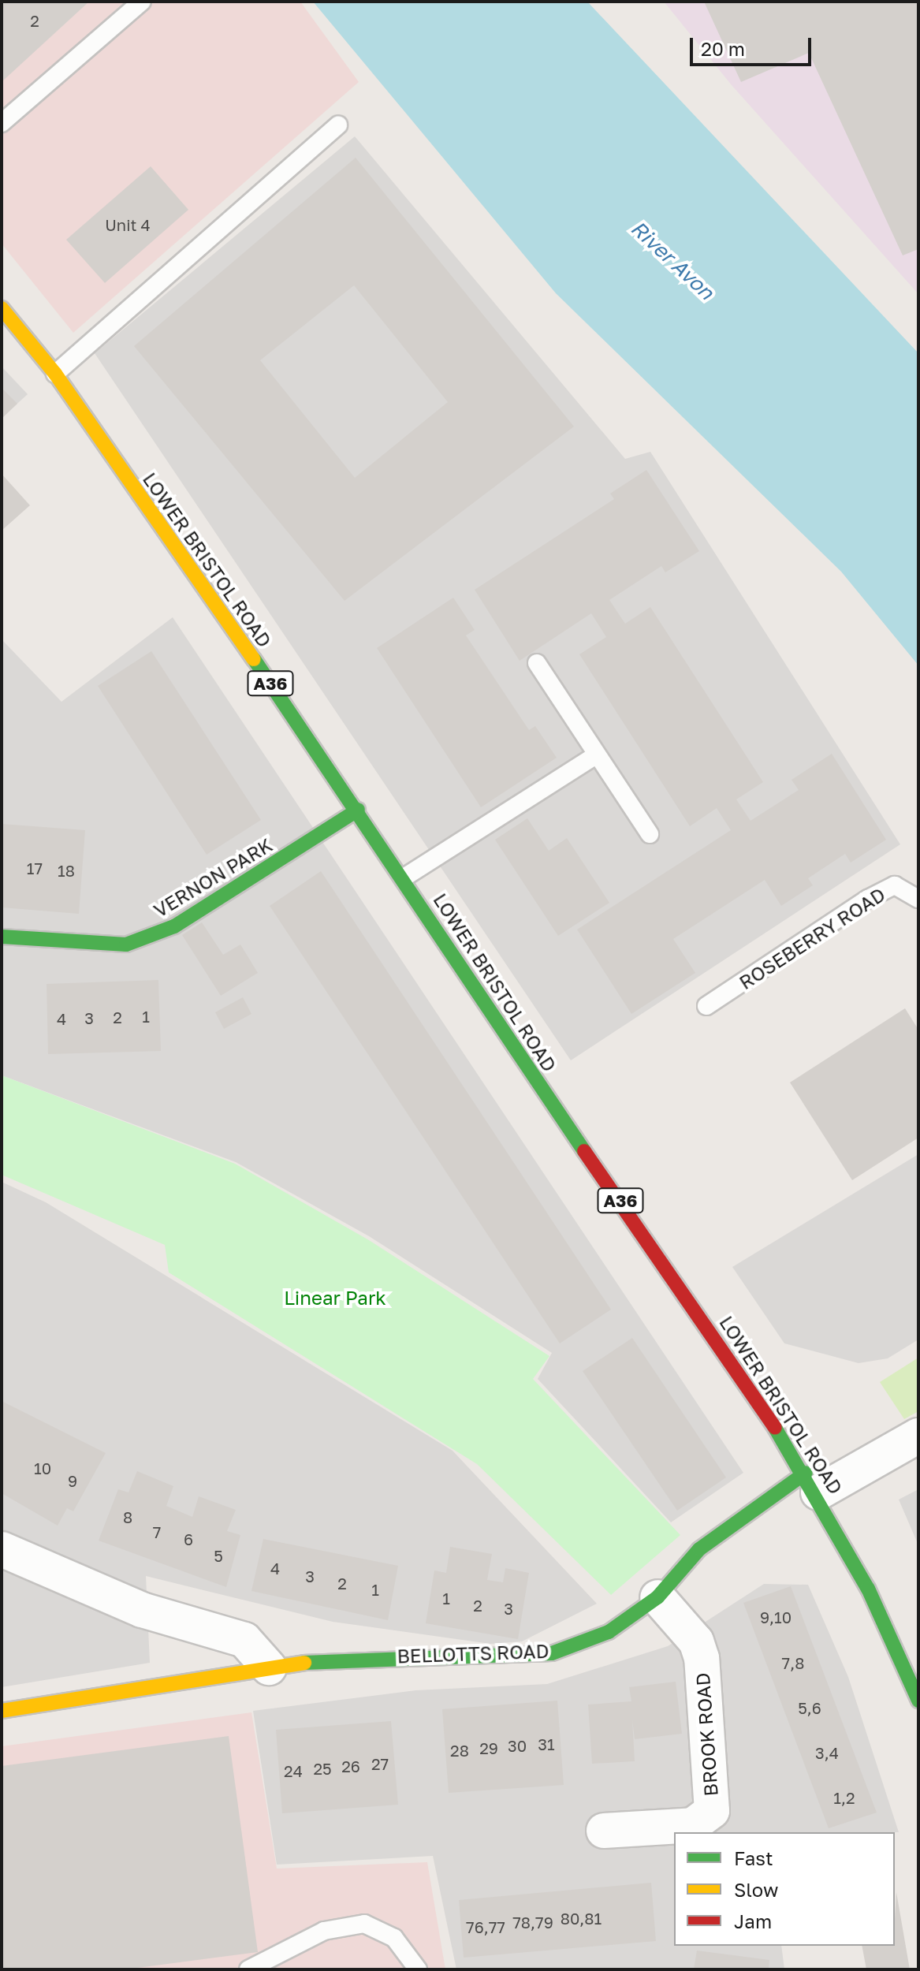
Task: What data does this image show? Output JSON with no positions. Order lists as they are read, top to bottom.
{
  "streets": {
    "main road": [
      "LOWER BRISTOL ROAD",
      "A36",
      "VERNON PARK",
      "BELLOTTS ROAD"
    ],
    "street": ["BROOK ROAD"],
    "lane": ["ROSEBERRY ROAD"]
  },
  "crossings": [
    ["LOWER BRISTOL ROAD", "VERNON PARK"],
    ["LOWER BRISTOL ROAD", "BELLOTTS ROAD"],
    ["BELLOTTS ROAD", "BROOK ROAD"]
  ],
  "water": ["River Avon"],
  "parks": ["Linear Park"],
  "house_numbers": [
    "2",
    "Unit 4",
    "17",
    "18",
    "1",
    "2",
    "3",
    "4",
    "10",
    "9",
    "8",
    "7",
    "6",
    "5",
    "4",
    "3",
    "2",
    "1",
    "1",
    "2",
    "3",
    "9,10",
    "7,8",
    "5,6",
    "31",
    "30",
    "29",
    "28",
    "3,4",
    "27",
    "26",
    "25",
    "24",
    "1,2",
    "80,81",
    "78,79",
    "76,77"
  ],
  "legend": ["Fast", "Slow", "Jam"],
  "scale_bar": "20 m"
}
